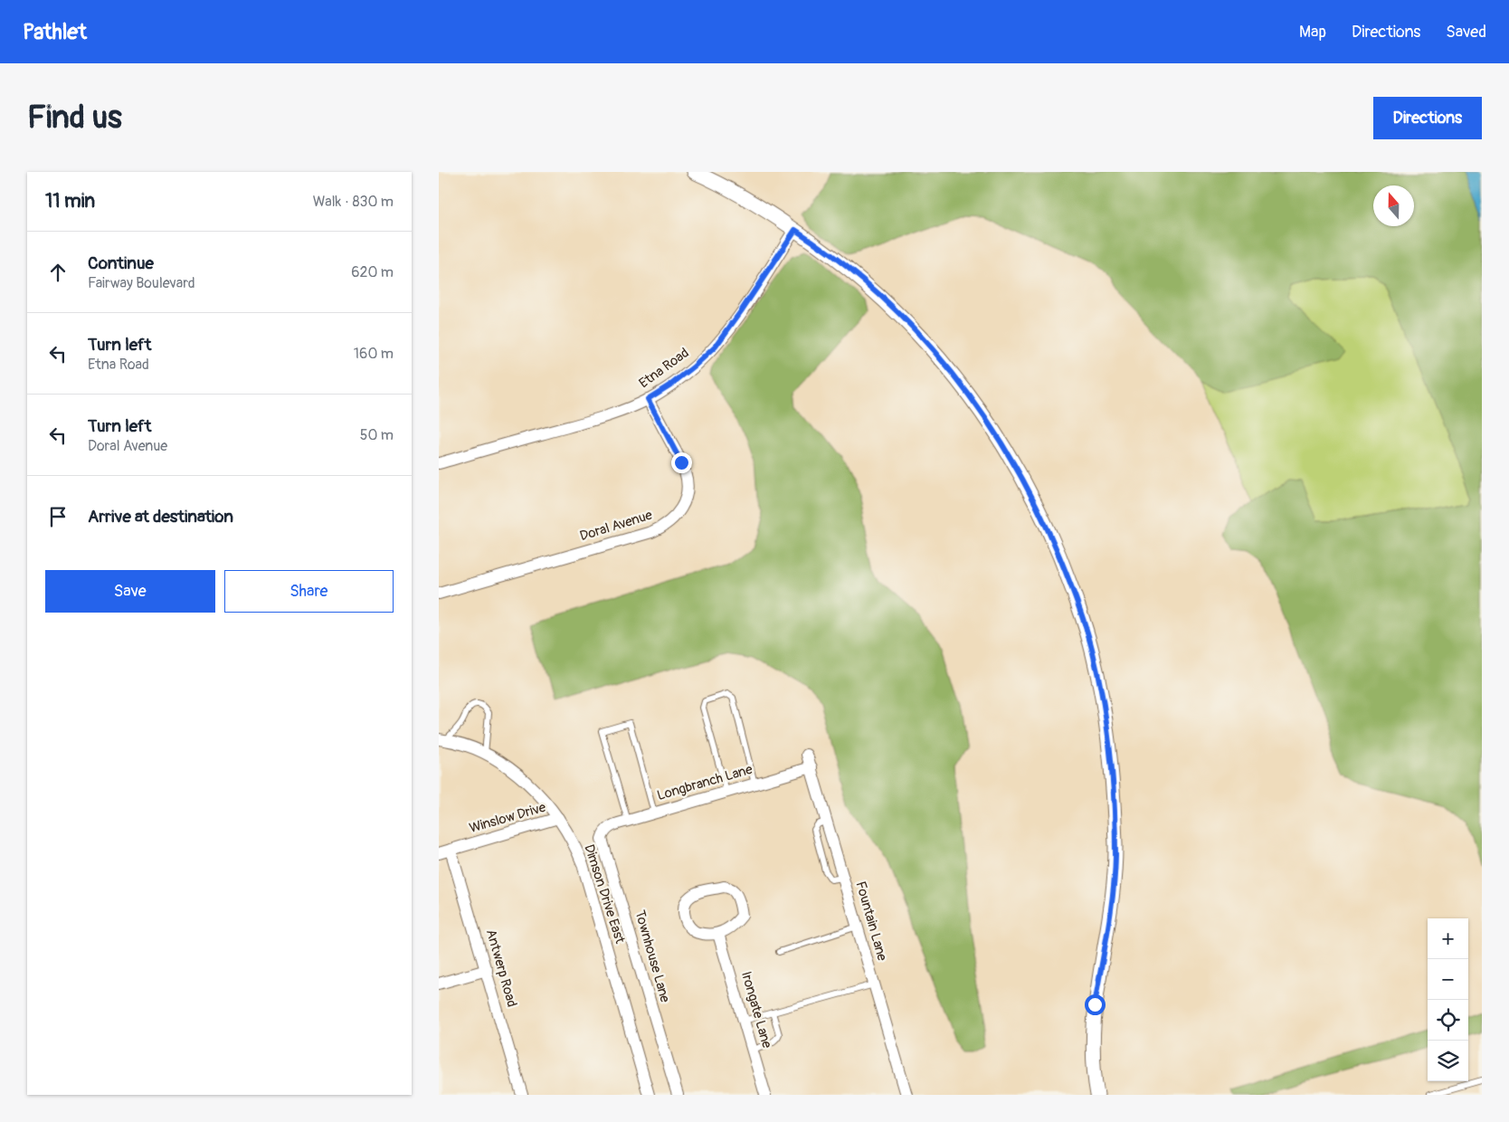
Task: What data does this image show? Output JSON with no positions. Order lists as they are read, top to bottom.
{
  "streets": {
    "street": [
      "Etna Road",
      "Doral Avenue",
      "Longbranch Lane",
      "Winslow Drive",
      "Dimson Drive East",
      "Fountain Lane",
      "Townhouse Lane",
      "Antwerp Road",
      "Irongate Lane"
    ]
  },
  "crossings": [
    ["Etna Road", "Doral Avenue"],
    ["Longbranch Lane", "Fountain Lane"],
    ["Longbranch Lane", "Townhouse Lane"],
    ["Winslow Drive", "Dimson Drive East"],
    ["Winslow Drive", "Antwerp Road"]
  ],
  "north": "top",
  "page": {
    "header": "Pathlet",
    "nav": ["Map", "Directions", "Saved"],
    "buttons": [
      "Directions",
      ["Save", "Share"]
    ],
    "title": "Find us",
    "heading": ["11 min", "Walk · 830 m"],
    "list": [
      ["Continue", "Fairway Boulevard", "620 m"],
      ["Turn left", "Etna Road", "160 m"],
      ["Turn left", "Doral Avenue", "50 m"],
      "Arrive at destination"
    ],
    "map_buttons": ["+", "−"]
  }
}
